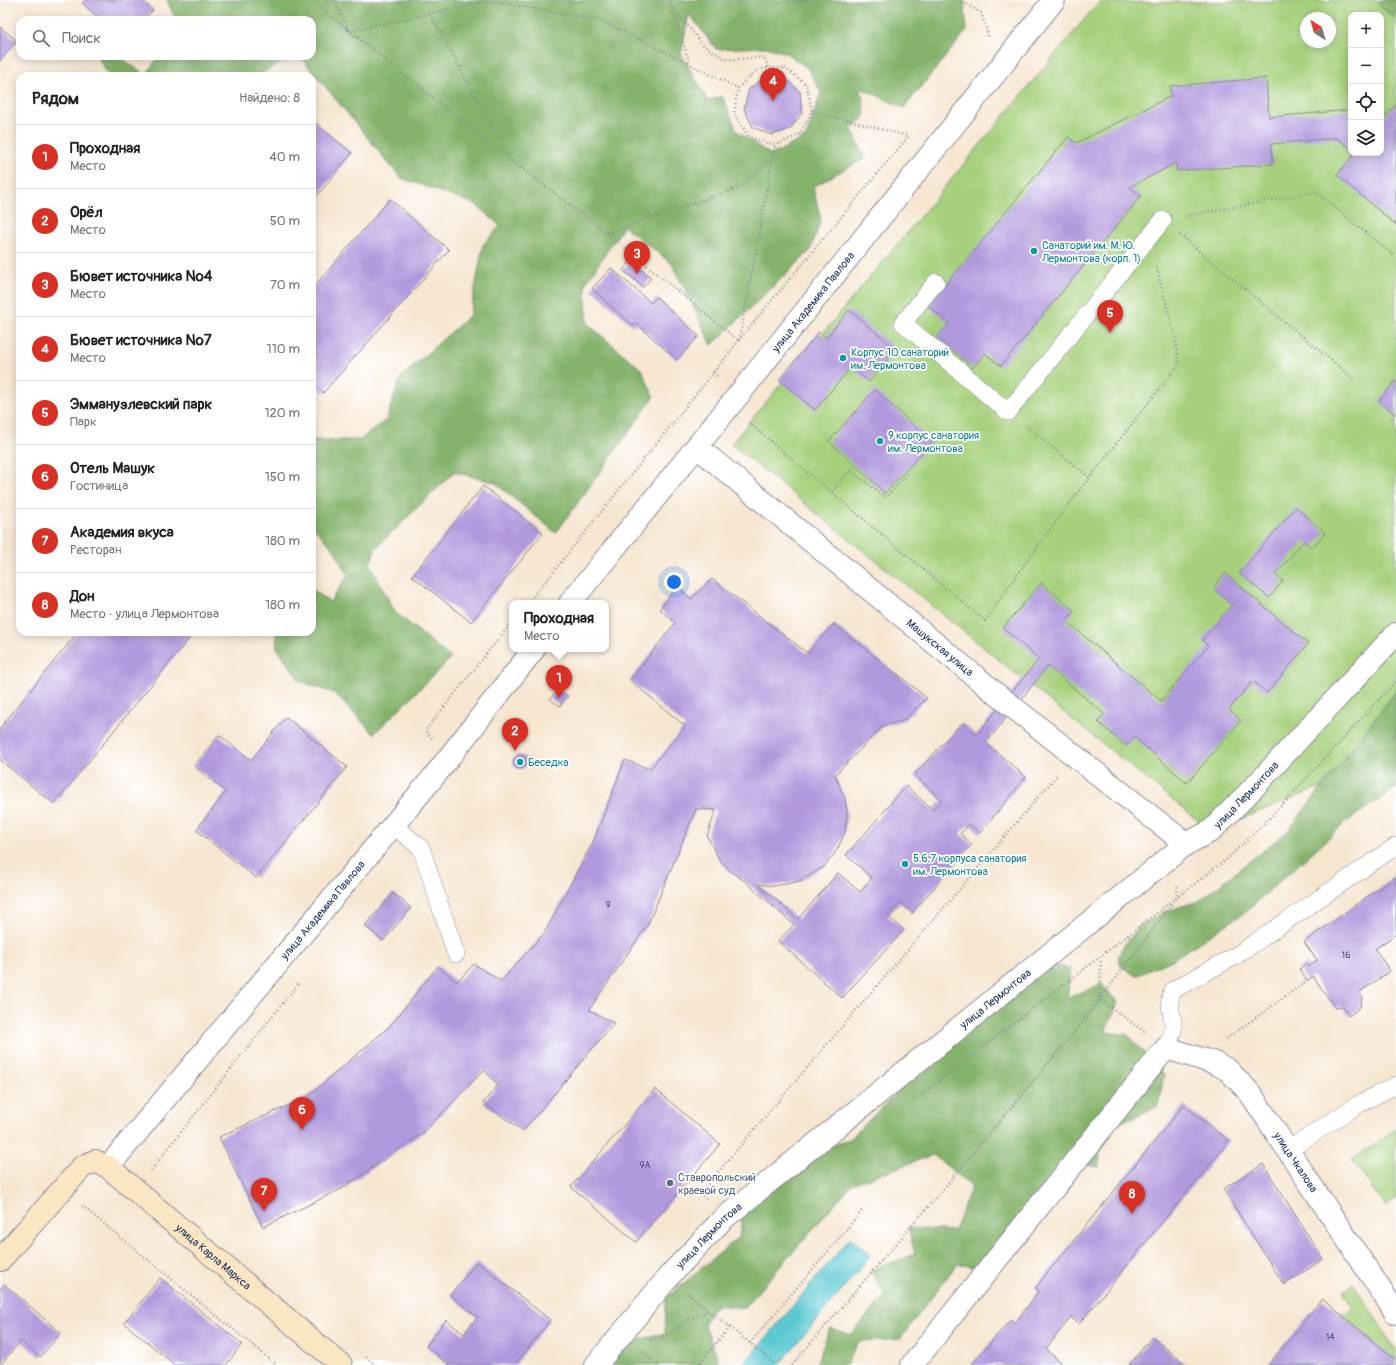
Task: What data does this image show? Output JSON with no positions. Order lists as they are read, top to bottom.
{
  "streets": {
    "street": [
      "улица Академика Павлова",
      "Машукская улица",
      "улица Лермонтова",
      "улица Чкалова",
      "улица Карла Маркса"
    ]
  },
  "crossings": [
    ["улица Академика Павлова", "Машукская улица"],
    ["улица Академика Павлова", "улица Карла Маркса"],
    ["Машукская улица", "улица Лермонтова"]
  ],
  "places": [
    "Санаторий им. М. Ю. Лермонтова (корп. 1)",
    "Корпус 10 санаторий им. Лермонтова",
    "9 корпус санатория им. Лермонтова",
    "Беседка",
    "5.6.7 корпуса санатория им. Лермонтова",
    "Ставропольский краевой суд"
  ],
  "house_numbers": [
    "9",
    "16",
    "9А",
    "14"
  ],
  "north": "top left",
  "page": {
    "map_buttons": ["+", "−"],
    "search": "Поиск",
    "pins": [
      "4",
      "3",
      "5",
      "1",
      "2",
      "6",
      "7",
      "8"
    ],
    "heading": ["Рядом", "Найдено: 8"],
    "list": [
      {
        "mark": "1",
        "name": "Проходная",
        "note": "Место",
        "value": "40 m"
      },
      {
        "mark": "2",
        "name": "Орёл",
        "note": "Место",
        "value": "50 m"
      },
      {
        "mark": "3",
        "name": "Бювет источника №4",
        "note": "Место",
        "value": "70 m"
      },
      {
        "mark": "4",
        "name": "Бювет источника №7",
        "note": "Место",
        "value": "110 m"
      },
      {
        "mark": "5",
        "name": "Эммануэлевский парк",
        "note": "Парк",
        "value": "120 m"
      },
      {
        "mark": "6",
        "name": "Отель Машук",
        "note": "Гостиница",
        "value": "150 m"
      },
      {
        "mark": "7",
        "name": "Академия вкуса",
        "note": "Ресторан",
        "value": "180 m"
      },
      {
        "mark": "8",
        "name": "Дон",
        "note": "Место · улица Лермонтова",
        "value": "180 m"
      }
    ],
    "popup": ["Проходная", "Место"]
  }
}
